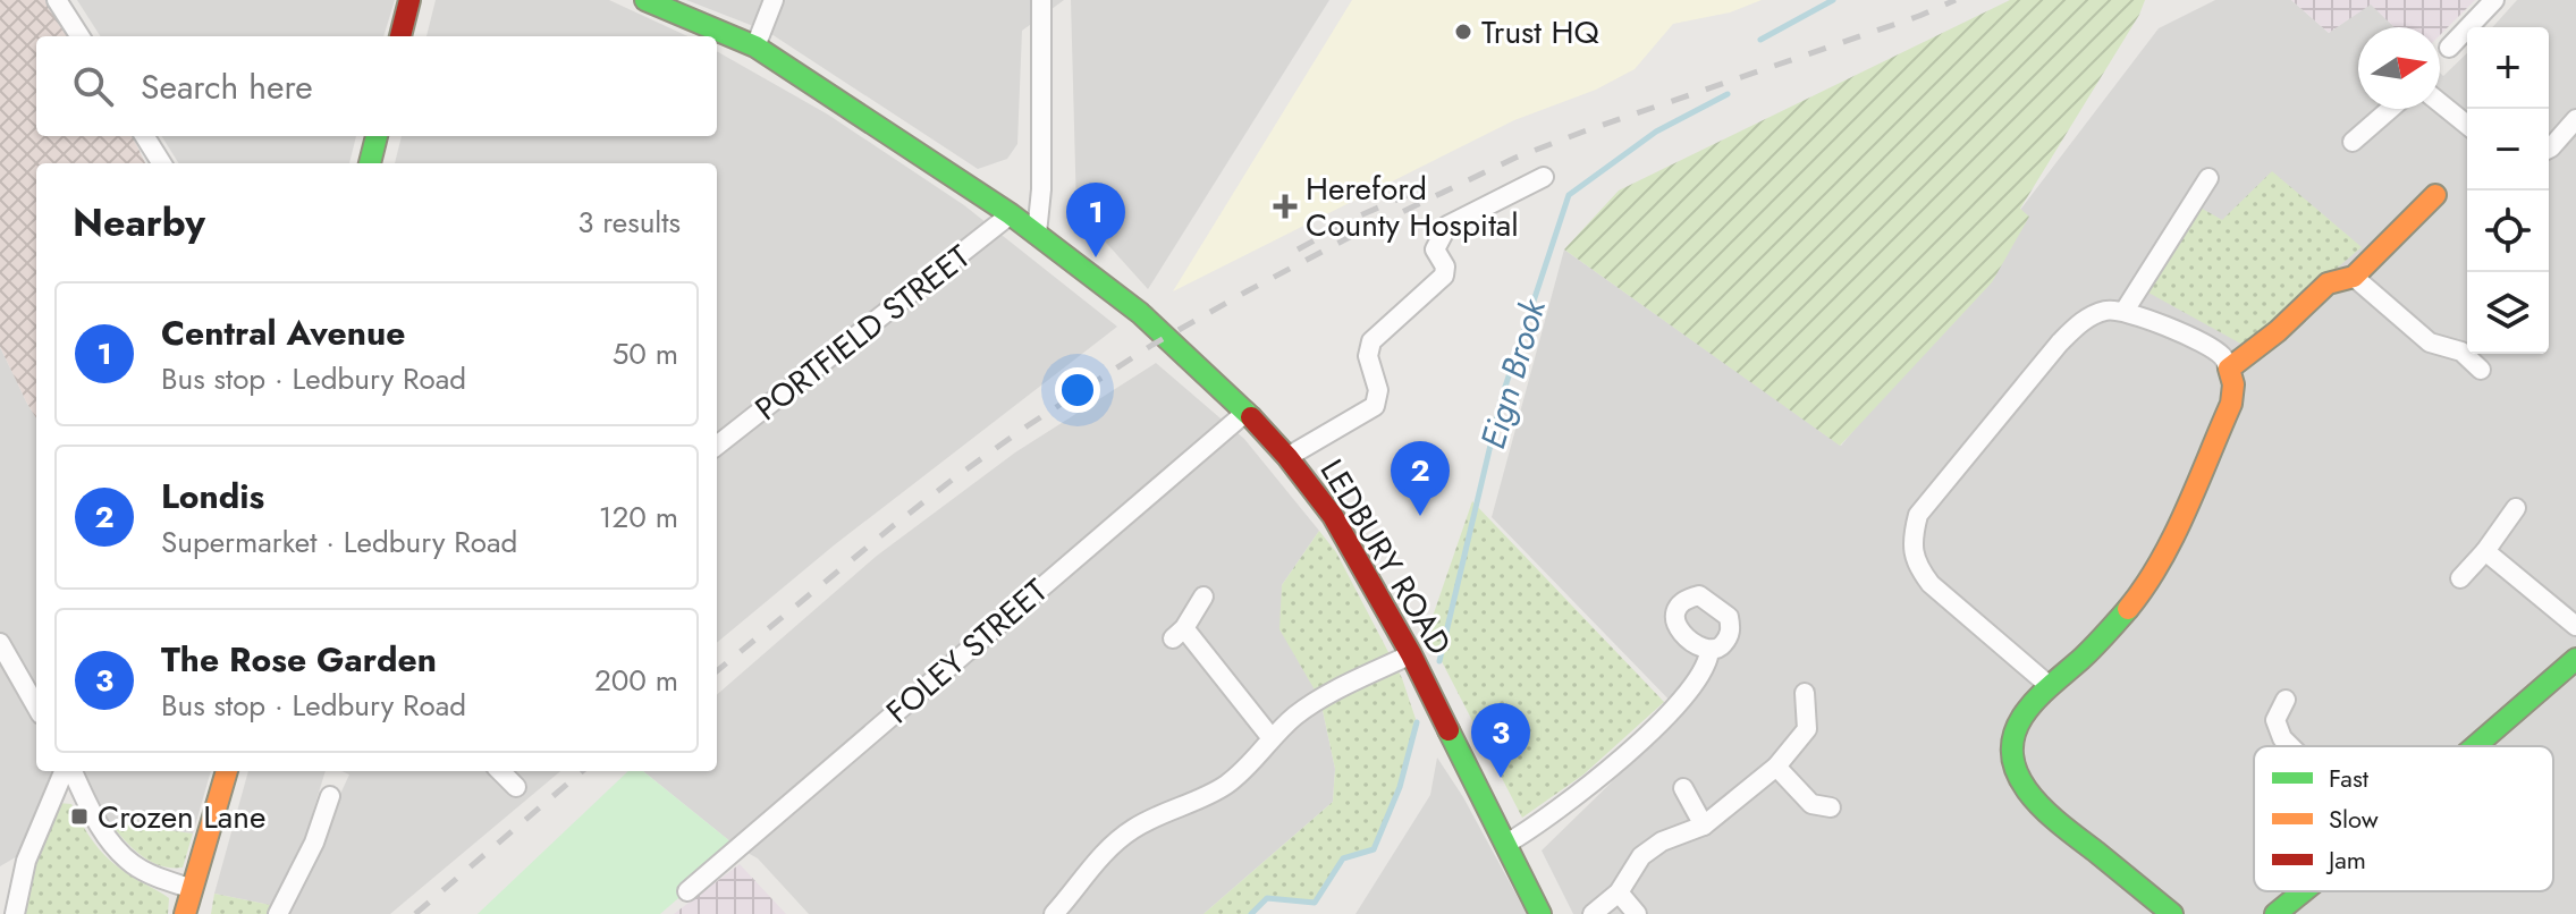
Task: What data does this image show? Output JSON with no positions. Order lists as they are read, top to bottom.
{
  "streets": {
    "main road": ["LEDBURY ROAD"],
    "street": ["PORTFIELD STREET", "FOLEY STREET"]
  },
  "crossings": [
    ["PORTFIELD STREET", "LEDBURY ROAD"],
    ["LEDBURY ROAD", "FOLEY STREET"]
  ],
  "water": ["Eign Brook"],
  "places": {
    "other": ["Trust HQ"],
    "health": ["Hereford County Hospital"],
    "transit": ["Crozen Lane"]
  },
  "legend": ["Fast", "Slow", "Jam"],
  "north": "right",
  "page": {
    "map_buttons": ["+", "−"],
    "search": "Search here",
    "heading": ["Nearby", "3 results"],
    "pins": ["1", "2", "3"],
    "list": [
      {
        "mark": "1",
        "name": "Central Avenue",
        "note": "Bus stop · Ledbury Road",
        "value": "50 m"
      },
      {
        "mark": "2",
        "name": "Londis",
        "note": "Supermarket · Ledbury Road",
        "value": "120 m"
      },
      {
        "mark": "3",
        "name": "The Rose Garden",
        "note": "Bus stop · Ledbury Road",
        "value": "200 m"
      }
    ]
  }
}
